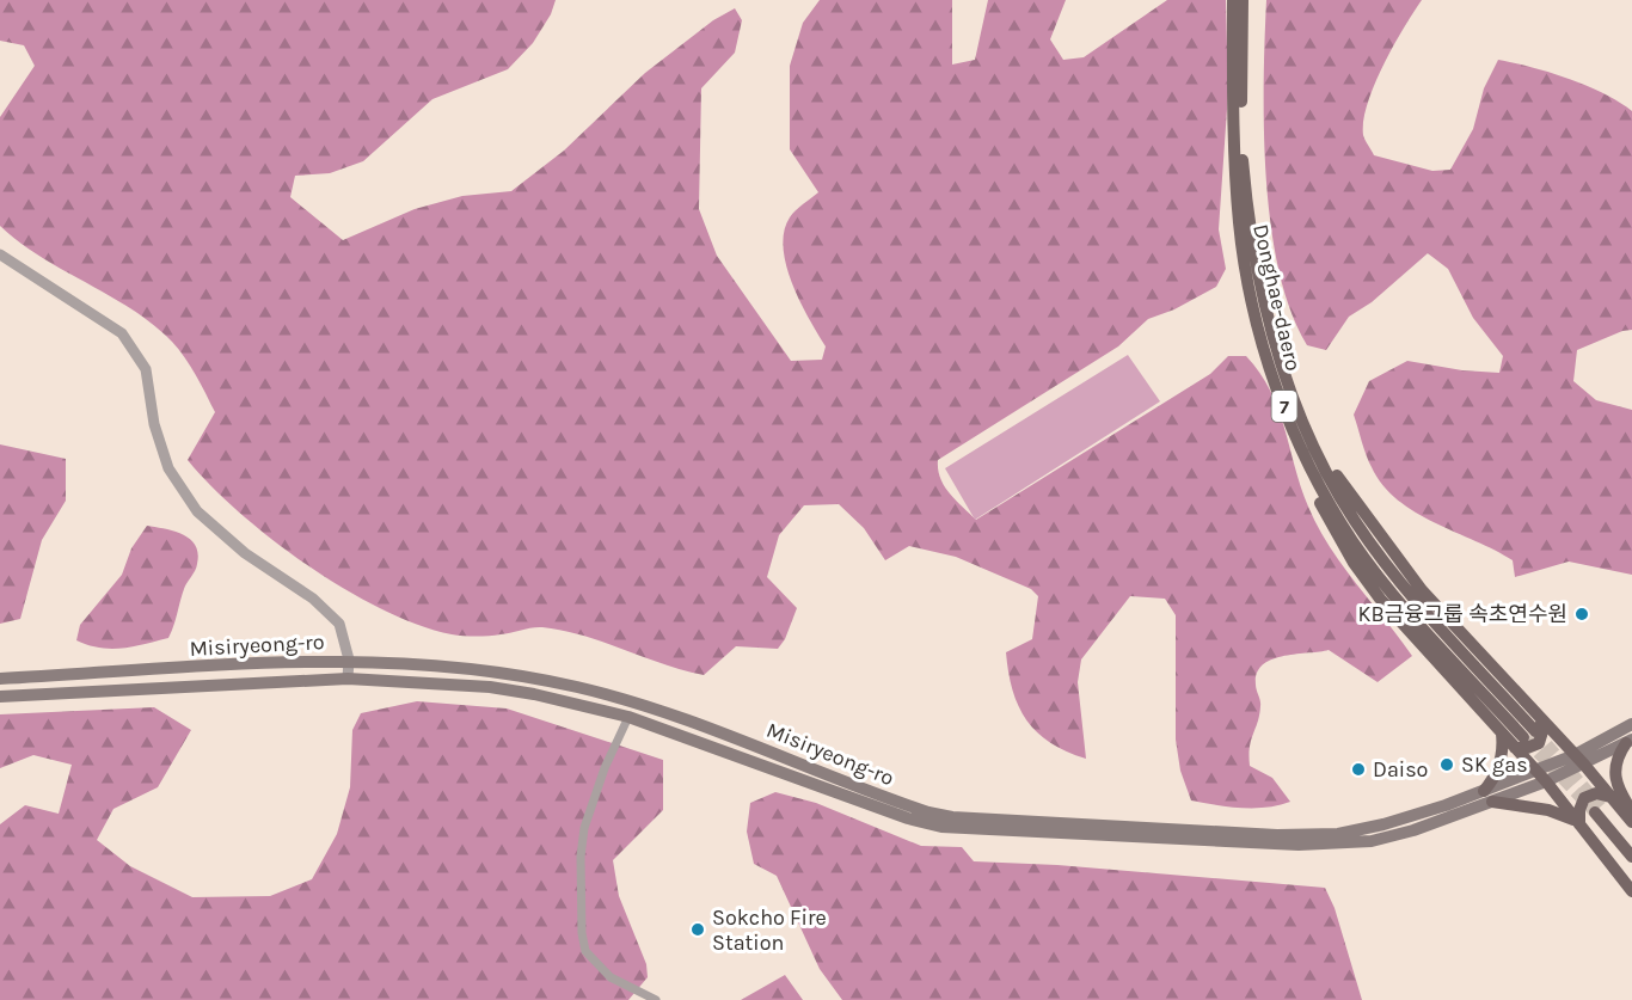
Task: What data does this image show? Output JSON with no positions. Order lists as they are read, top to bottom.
{
  "streets": {
    "main road": ["Donghae-daero", "7", "Misiryeong-ro"]
  },
  "places": [
    "KB금융그룹 속초연수원",
    "SK gas",
    "Daiso",
    "Sokcho Fire Station"
  ]
}
